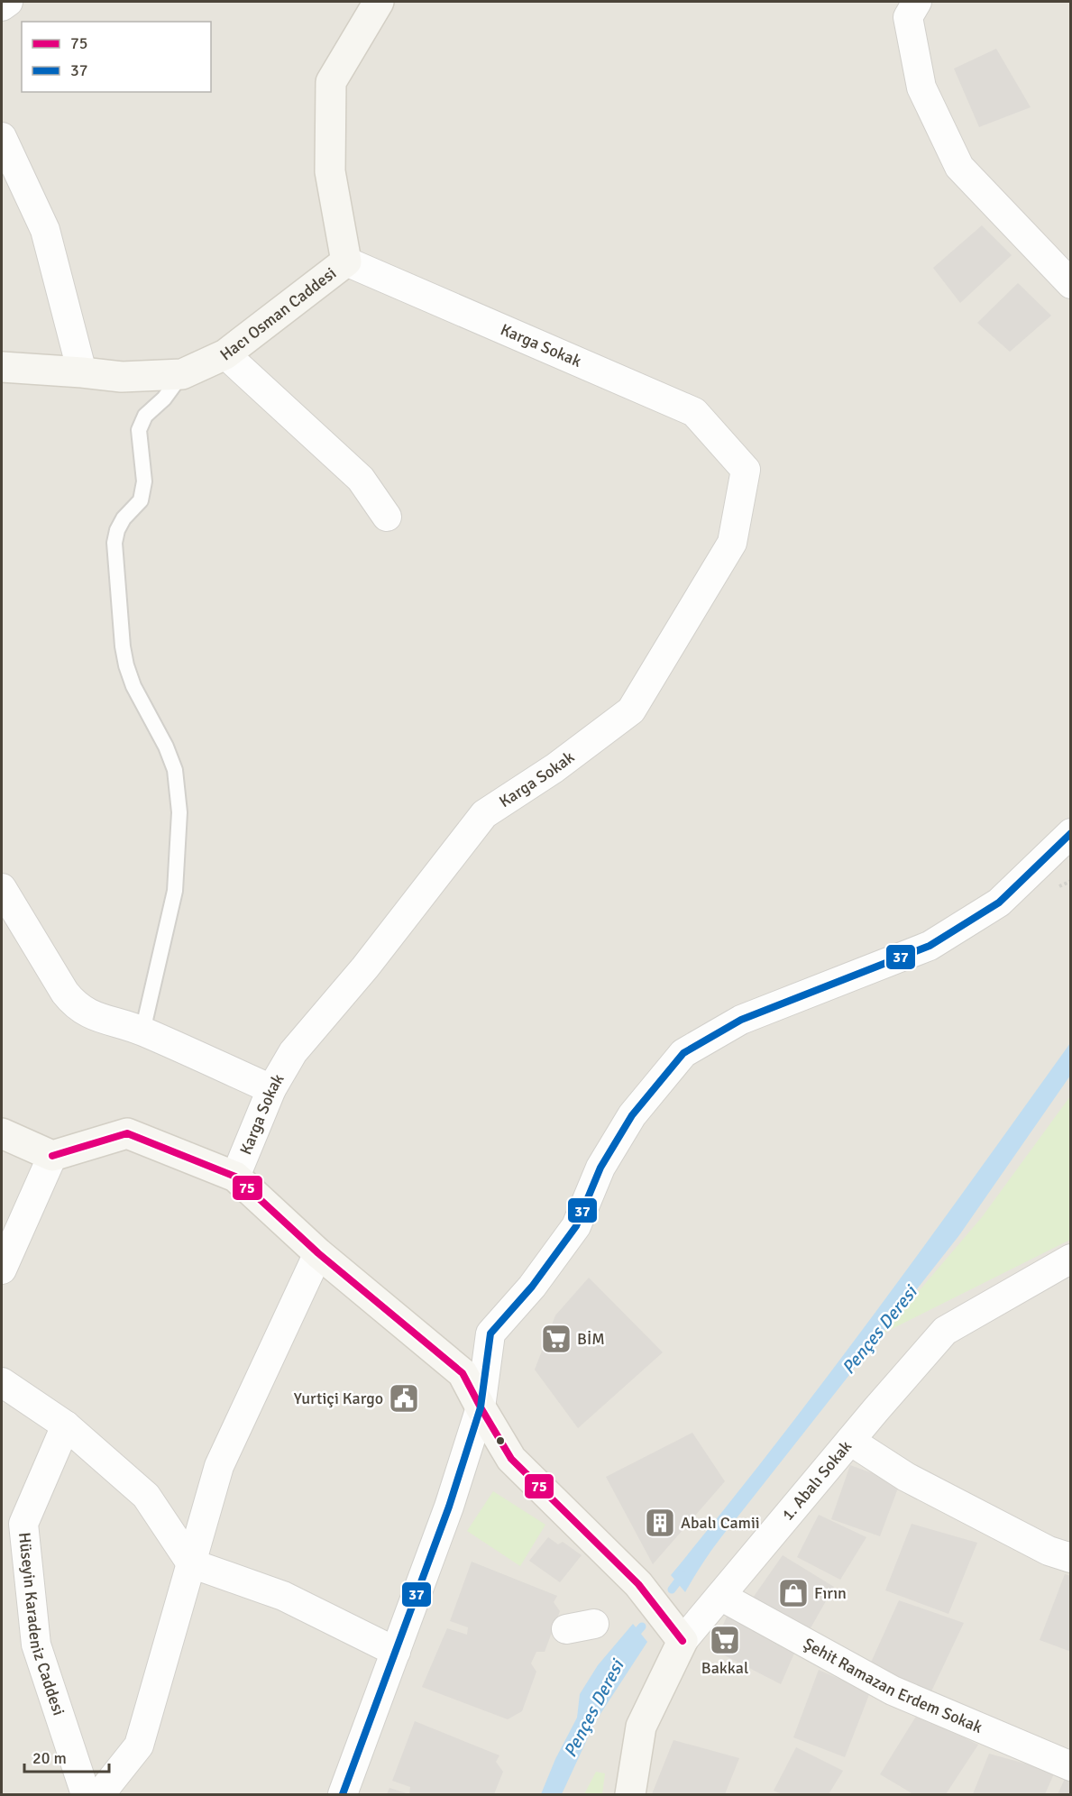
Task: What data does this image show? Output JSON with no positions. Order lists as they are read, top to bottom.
{
  "streets": {
    "street": [
      "Hacı Osman Caddesi",
      "Karga Sokak",
      "1. Abalı Sokak",
      "Hüseyin Karadeniz Caddesi",
      "Şehit Ramazan Erdem Sokak"
    ]
  },
  "crossings": [
    ["Hacı Osman Caddesi", "Karga Sokak"],
    ["Karga Sokak", "1. Abalı Sokak"],
    ["1. Abalı Sokak", "Şehit Ramazan Erdem Sokak"]
  ],
  "water": ["Pençes Deresi"],
  "places": {
    "supermarket": ["BİM", "Bakkal"],
    "public building": ["Yurtiçi Kargo"],
    "building": ["Abalı Camii"],
    "shop": ["Fırın"]
  },
  "lines": ["transit line 37", "transit line 75"],
  "legend": ["75", "37"],
  "scale_bar": "20 m"
}
